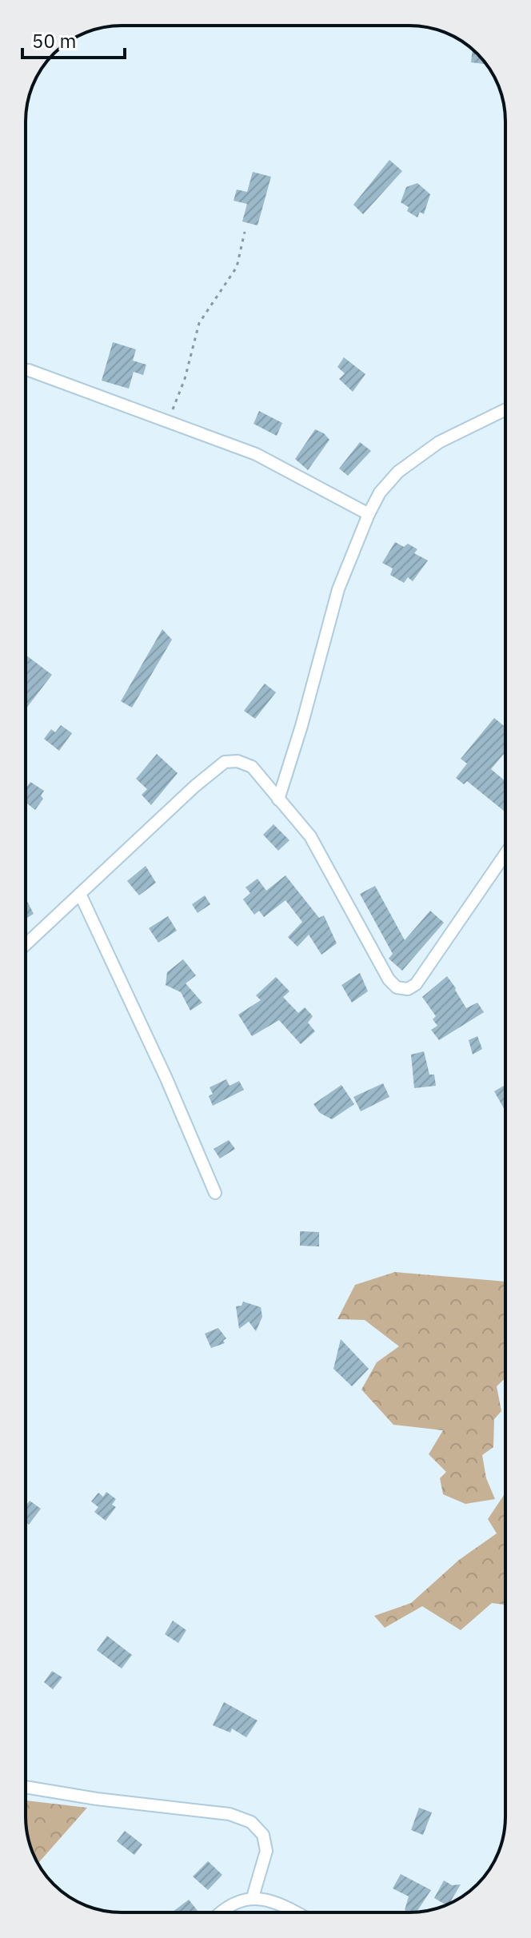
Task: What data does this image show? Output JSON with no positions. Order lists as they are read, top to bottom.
{
  "scale_bar": "50 m"
}
